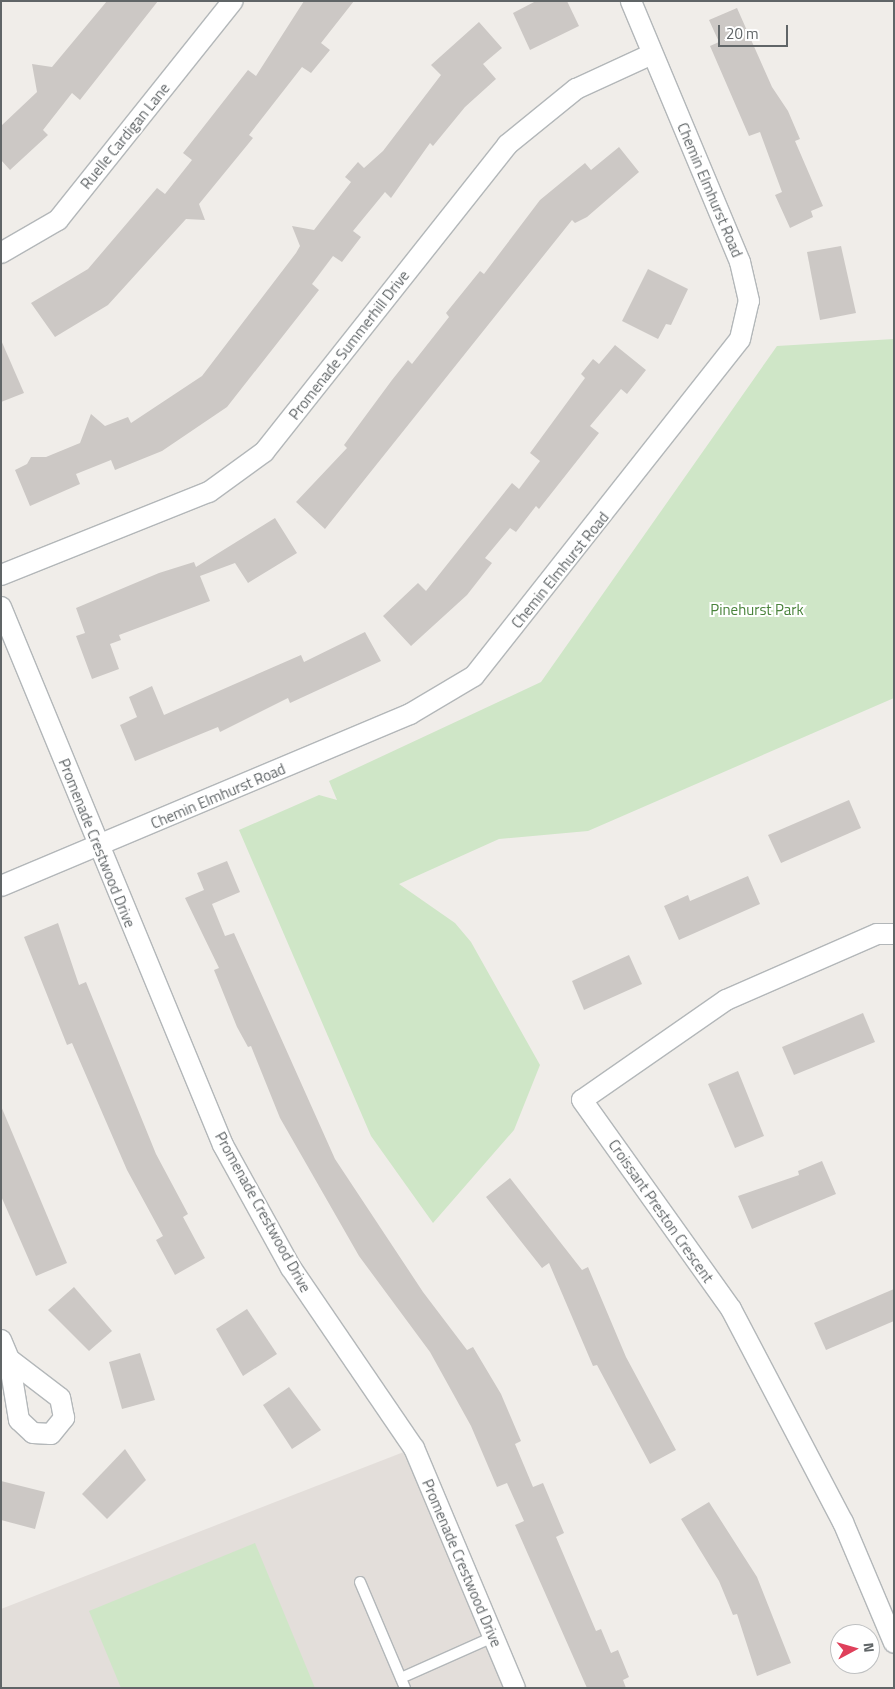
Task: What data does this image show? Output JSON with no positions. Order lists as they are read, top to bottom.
{
  "streets": {
    "street": [
      "Ruelle Cardigan Lane",
      "Chemin Elmhurst Road",
      "Promenade Summerhill Drive",
      "Promenade Crestwood Drive",
      "Croissant Preston Crescent"
    ]
  },
  "crossings": [
    ["Chemin Elmhurst Road", "Promenade Summerhill Drive"],
    ["Chemin Elmhurst Road", "Promenade Crestwood Drive"]
  ],
  "parks": ["Pinehurst Park"],
  "scale_bar": "20 m",
  "north": "right"
}
